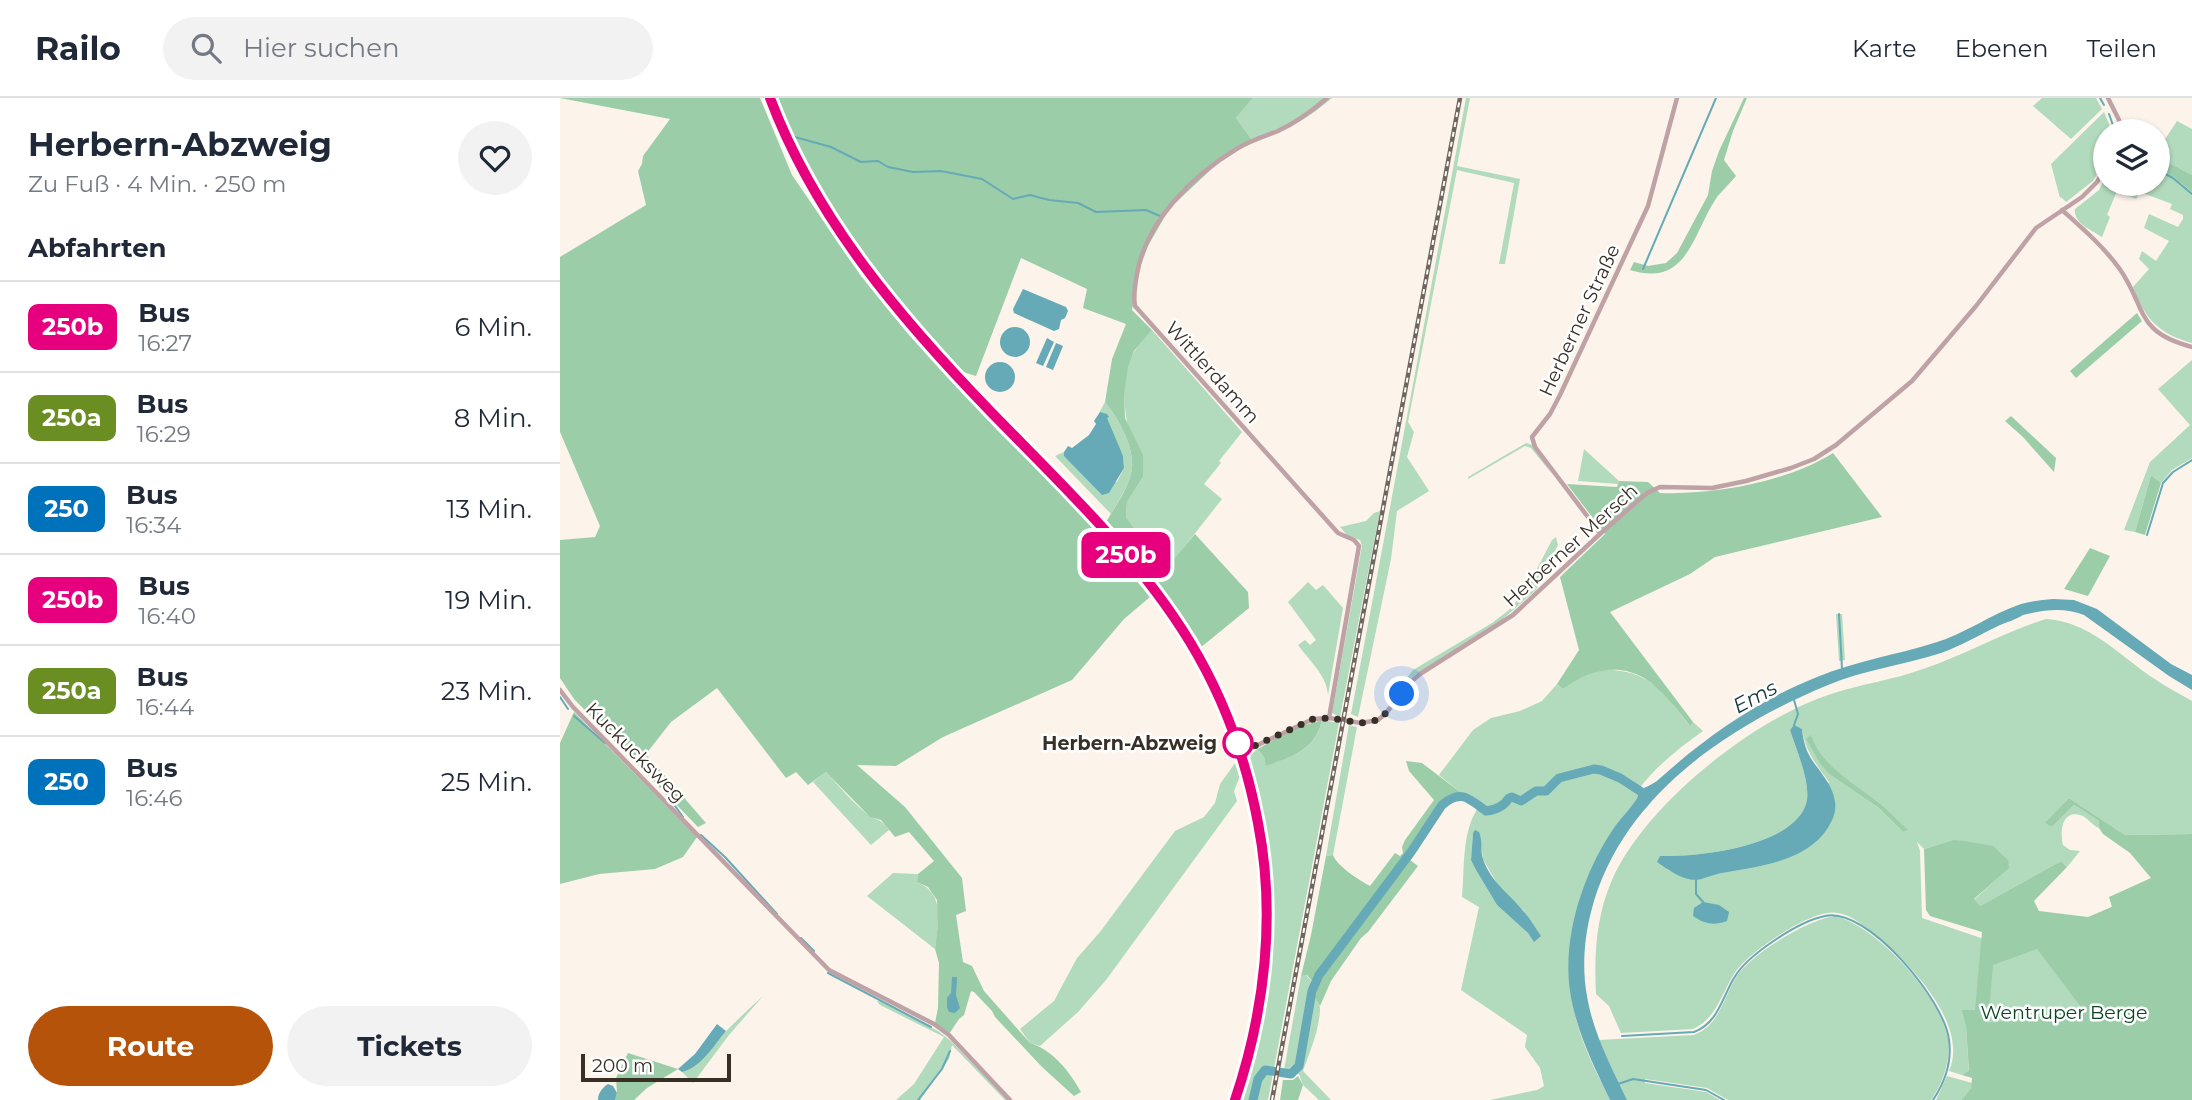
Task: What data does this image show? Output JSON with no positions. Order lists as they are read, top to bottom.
{
  "streets": {
    "street": [
      "Herberner Straße",
      "Wittlerdamm",
      "Herberner Mersch",
      "Kuckucksweg"
    ]
  },
  "crossings": [
    ["Herberner Straße", "Herberner Mersch"],
    ["Wittlerdamm", "Herberner Mersch"]
  ],
  "water": ["Ems"],
  "parks": ["Wentruper Berge"],
  "places": ["Herbern-Abzweig"],
  "lines": ["bus line 250b"],
  "scale_bar": "200 m",
  "page": {
    "header": "Railo",
    "search": "Hier suchen",
    "nav": ["Karte", "Ebenen", "Teilen"],
    "heading": [
      ["Herbern-Abzweig", "Zu Fuß · 4 Min. · 250 m"],
      "Abfahrten"
    ],
    "on_map": "250b",
    "list": [
      {
        "mark": "250b",
        "name": "Bus",
        "note": "16:27",
        "value": "6 Min."
      },
      {
        "mark": "250a",
        "name": "Bus",
        "note": "16:29",
        "value": "8 Min."
      },
      {
        "mark": "250",
        "name": "Bus",
        "note": "16:34",
        "value": "13 Min."
      },
      {
        "mark": "250b",
        "name": "Bus",
        "note": "16:40",
        "value": "19 Min."
      },
      {
        "mark": "250a",
        "name": "Bus",
        "note": "16:44",
        "value": "23 Min."
      },
      {
        "mark": "250",
        "name": "Bus",
        "note": "16:46",
        "value": "25 Min."
      }
    ],
    "buttons": ["Route", "Tickets"],
    "scale": "200 m"
  }
}
